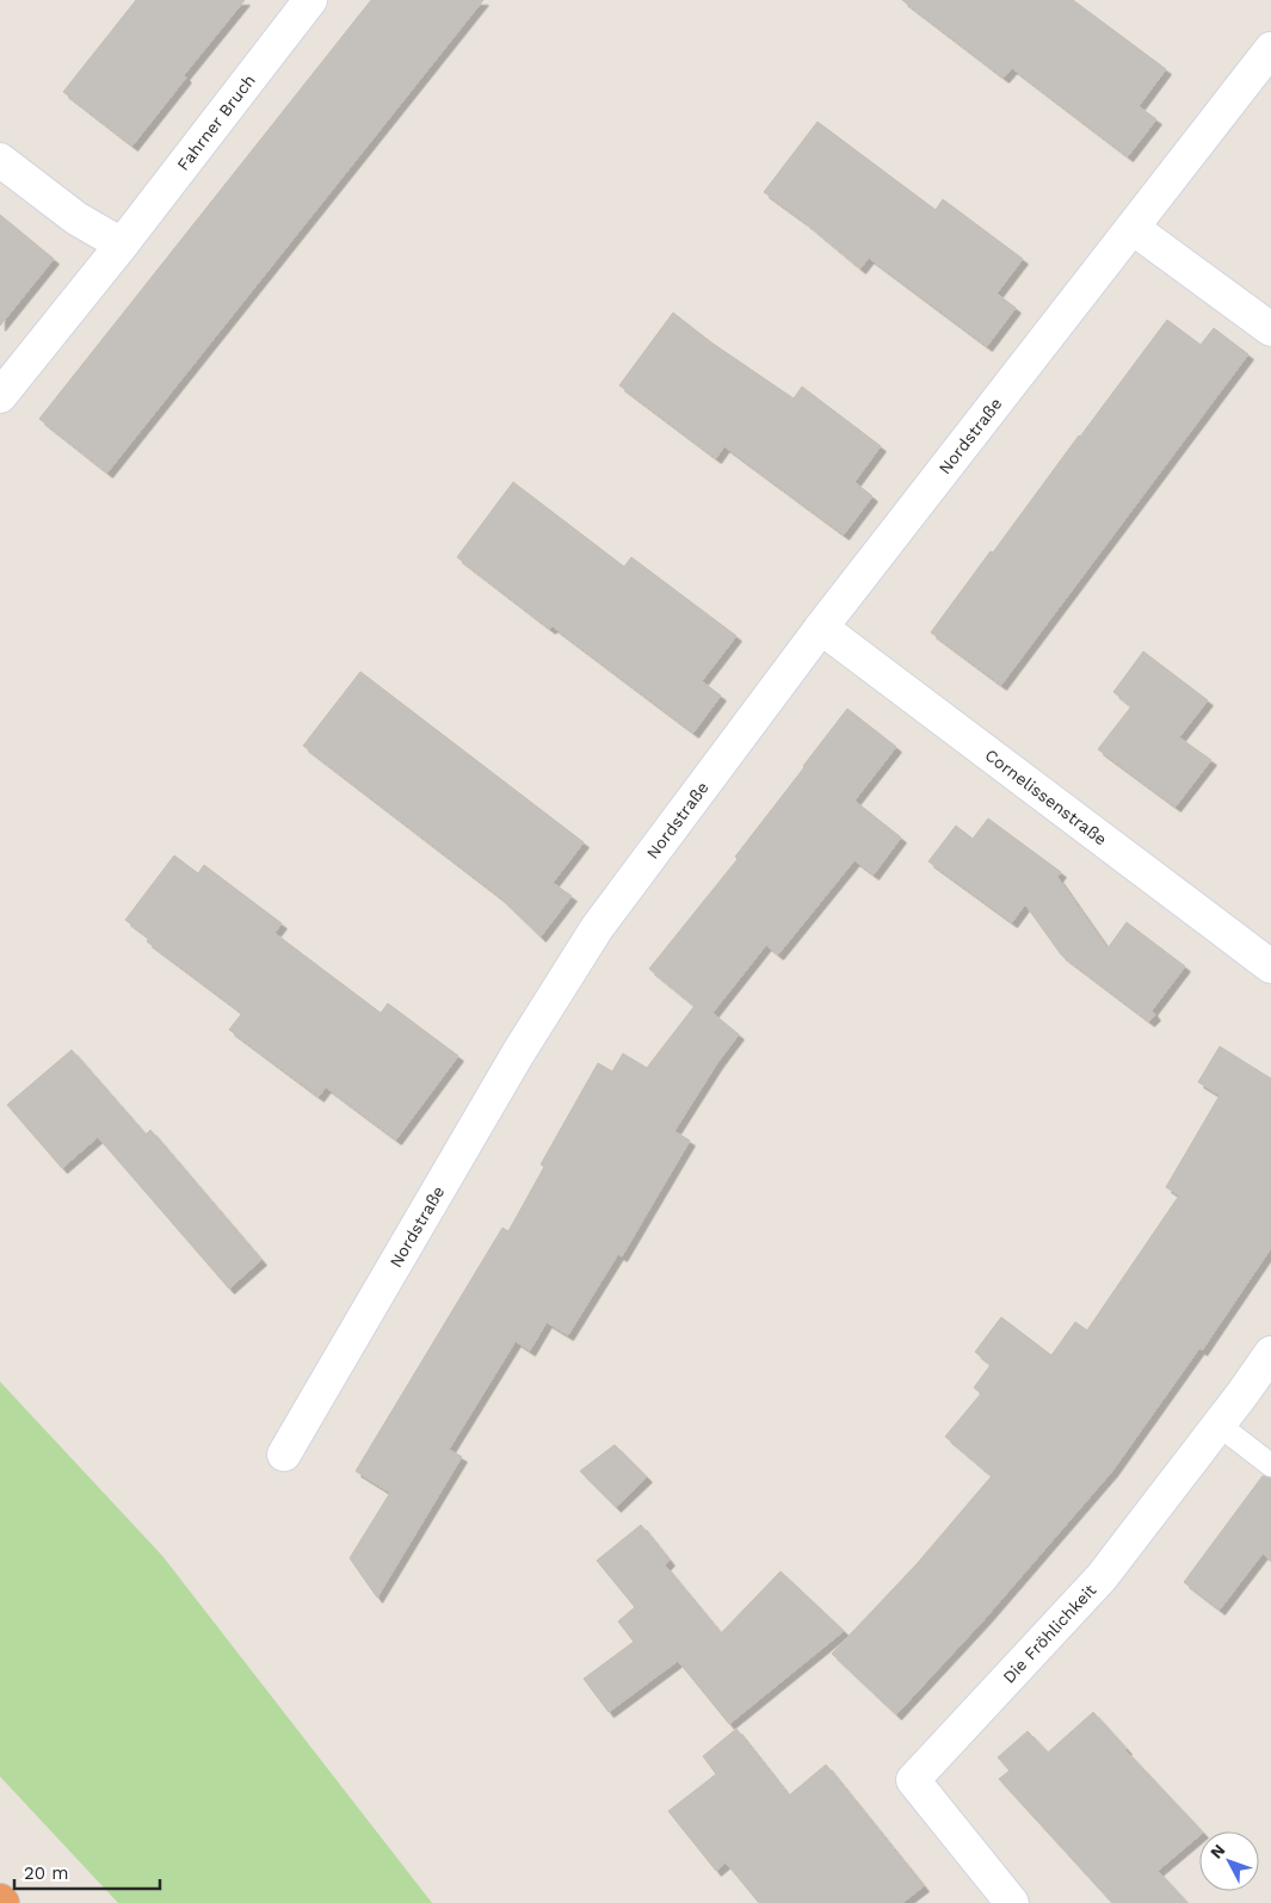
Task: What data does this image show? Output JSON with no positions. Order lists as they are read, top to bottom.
{
  "streets": {
    "street": [
      "Fahrner Bruch",
      "Nordstraße",
      "Cornelissenstraße",
      "Die Fröhlichkeit"
    ]
  },
  "crossings": [
    ["Nordstraße", "Cornelissenstraße"]
  ],
  "scale_bar": "20 m",
  "north": "top left"
}
